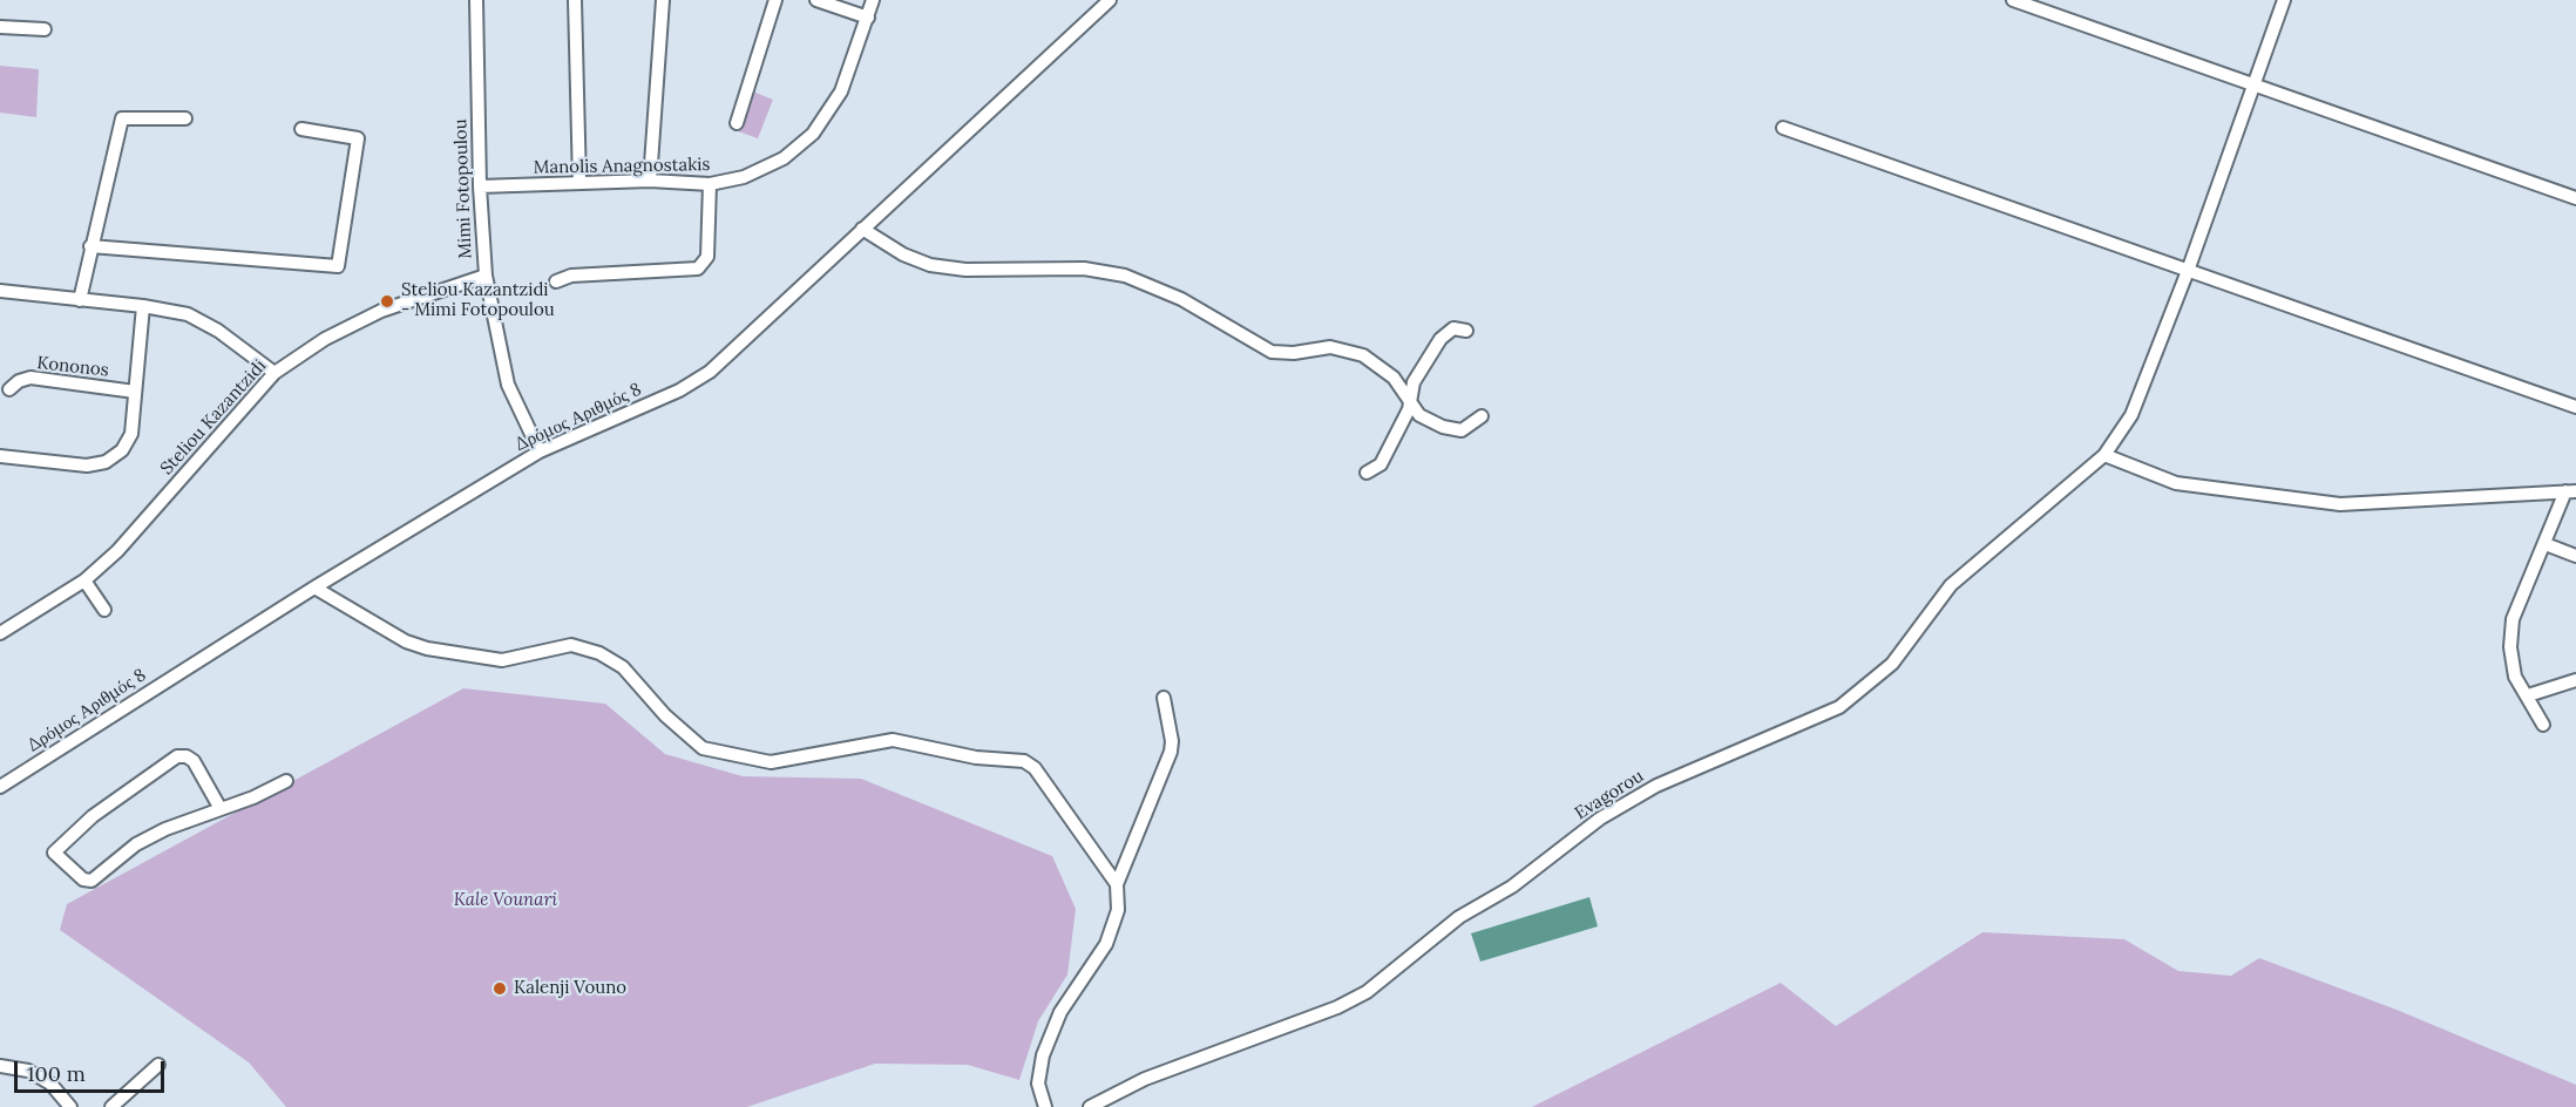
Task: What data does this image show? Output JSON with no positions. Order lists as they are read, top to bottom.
{
  "streets": {
    "street": [
      "Manolis Anagnostakis",
      "Mimi Fotopoulou",
      "Kononos",
      "Steliou Kazantzidi",
      "Δρόμος Αριθμός 8",
      "Evagorou"
    ]
  },
  "crossings": [
    ["Manolis Anagnostakis", "Mimi Fotopoulou"],
    ["Mimi Fotopoulou", "Steliou Kazantzidi"],
    ["Mimi Fotopoulou", "Δρόμος Αριθμός 8"]
  ],
  "parks": ["Kale Vounari"],
  "places": ["Steliou Kazantzidi - Mimi Fotopoulou", "Kalenji Vouno"],
  "scale_bar": "100 m"
}
